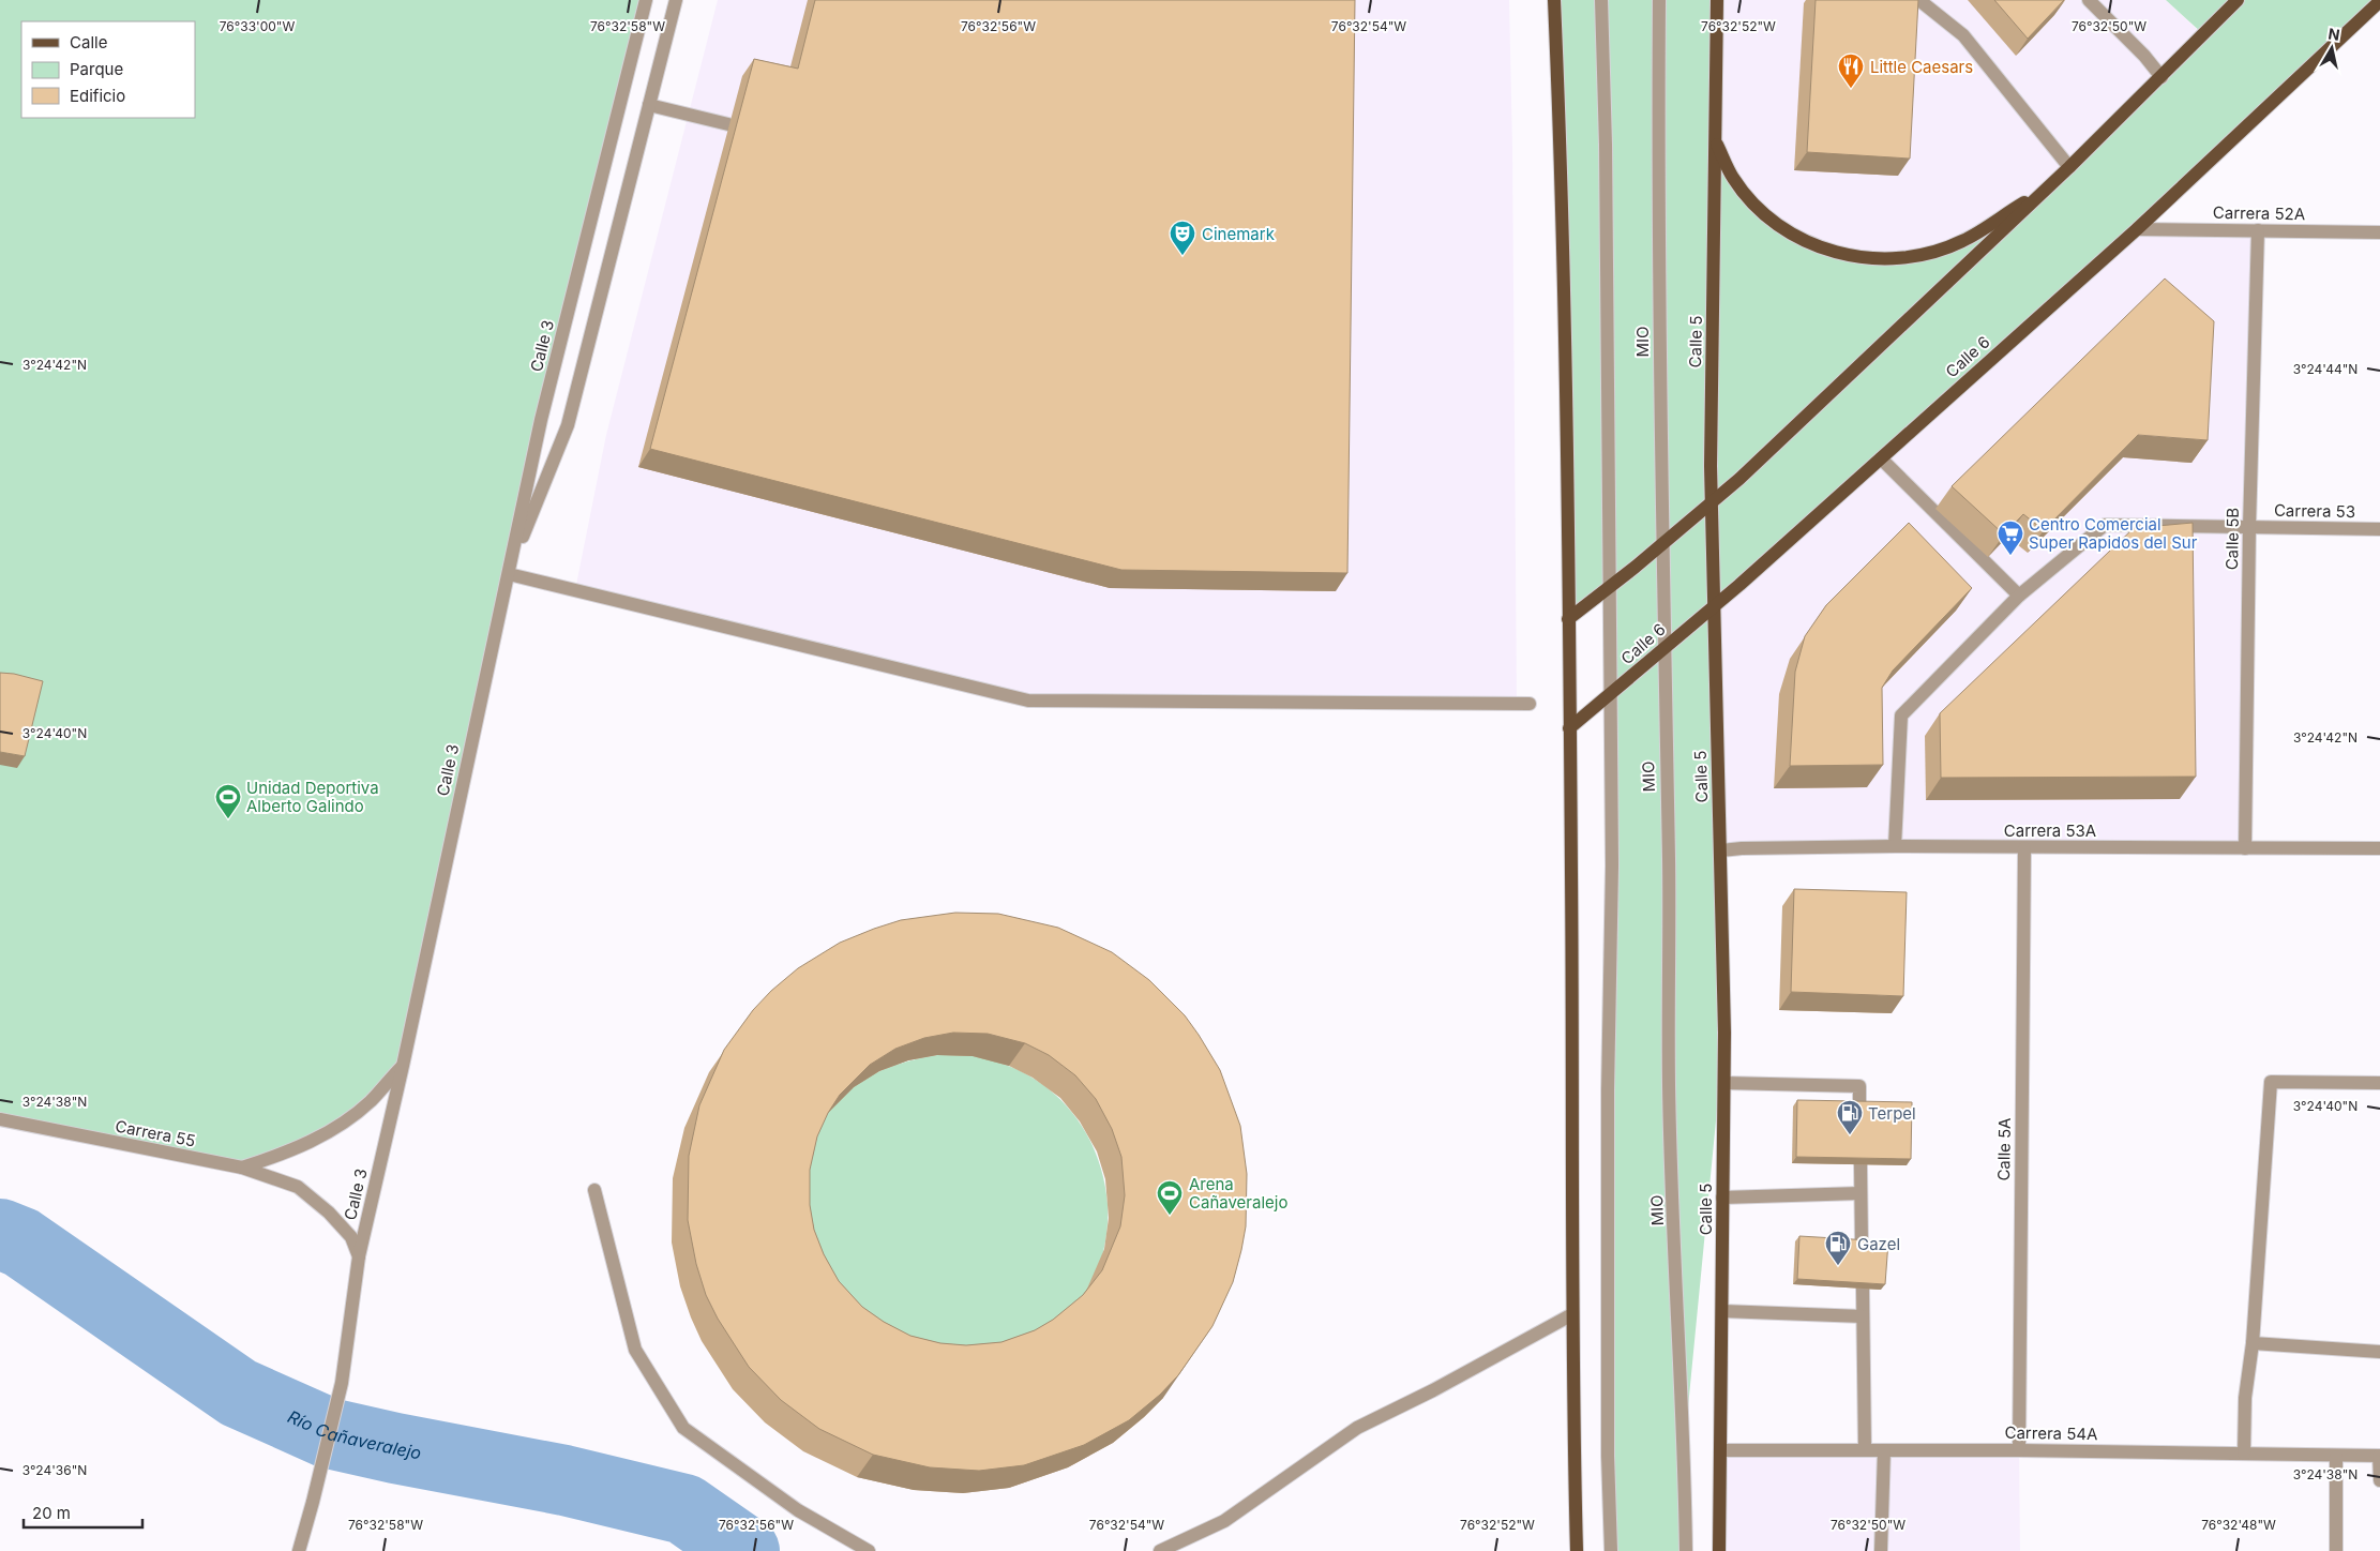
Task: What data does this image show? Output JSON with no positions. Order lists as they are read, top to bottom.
{
  "streets": {
    "main road": ["Calle 5", "Calle 6"],
    "street": [
      "Carrera 52A",
      "MIO",
      "Calle 3",
      "Carrera 53",
      "Calle 5B",
      "Carrera 53A",
      "Carrera 55",
      "Calle 5A",
      "Carrera 54A"
    ]
  },
  "crossings": [
    ["Carrera 52A", "Calle 6"],
    ["Carrera 52A", "Calle 5B"],
    ["MIO", "Calle 6"],
    ["Calle 5", "Calle 6"],
    ["Calle 5", "Carrera 53A"],
    ["Calle 5", "Carrera 54A"],
    ["Calle 3", "Carrera 55"],
    ["Carrera 53", "Calle 5B"],
    ["Carrera 53", "Carrera 53A"],
    ["Calle 5B", "Carrera 53A"],
    ["Carrera 53A", "Calle 5A"],
    ["Calle 5A", "Carrera 54A"]
  ],
  "water": ["Río Cañaveralejo"],
  "places": {
    "restaurant": ["Little Caesars"],
    "theatre": ["Cinemark"],
    "supermarket": ["Centro Comercial Super Rapidos del Sur"],
    "sports": ["Unidad Deportiva Alberto Galindo", "Arena Cañaveralejo"],
    "fuel station": ["Terpel", "Gazel"]
  },
  "legend": ["Calle", "Parque", "Edificio"],
  "scale_bar": "20 m",
  "north": "top",
  "coordinates": [
    "76°33'00\"W",
    "76°32'58\"W",
    "76°32'56\"W",
    "76°32'54\"W",
    "76°32'52\"W",
    "76°32'50\"W",
    "3°24'42\"N",
    "3°24'44\"N",
    "3°24'40\"N",
    "3°24'38\"N",
    "3°24'36\"N",
    "76°32'48\"W"
  ]
}
